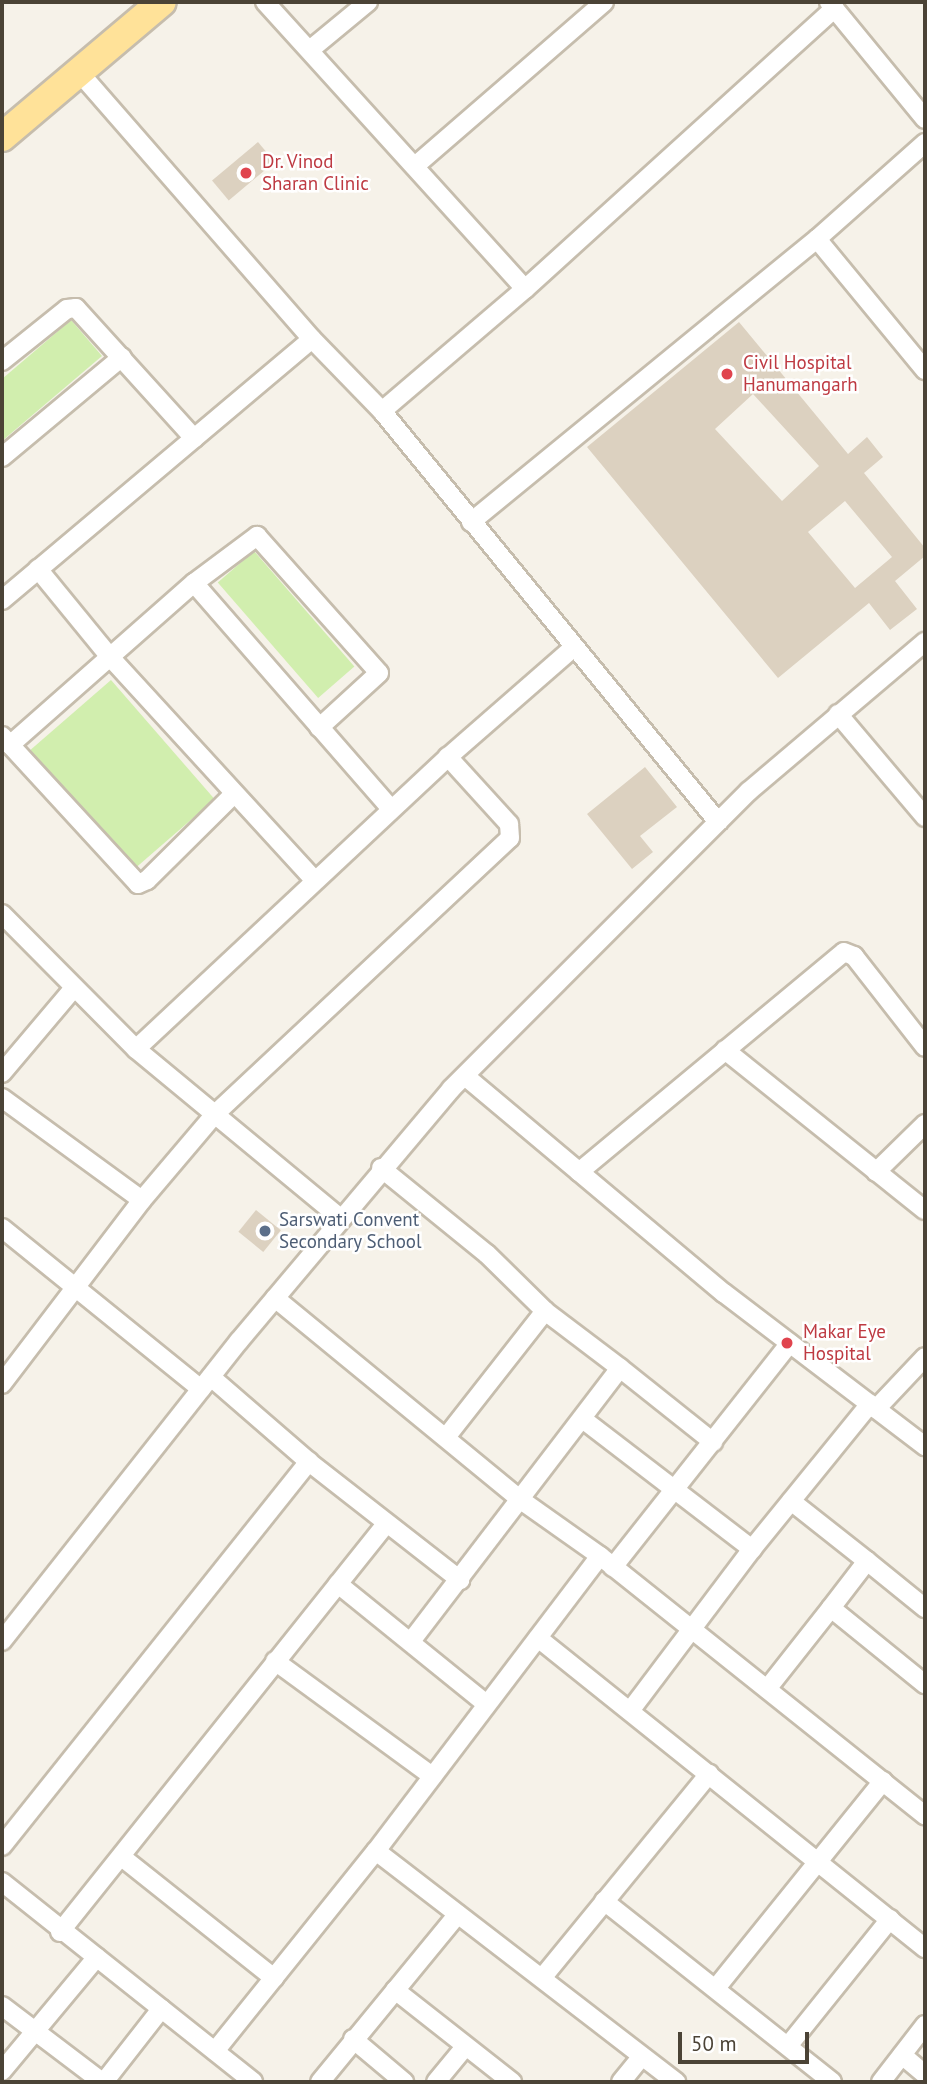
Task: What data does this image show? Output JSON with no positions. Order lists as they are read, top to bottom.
{
  "places": [
    "Dr. Vinod Sharan Clinic",
    "Civil Hospital Hanumangarh",
    "Sarswati Convent Secondary School",
    "Makar Eye Hospital"
  ],
  "scale_bar": "50 m"
}
